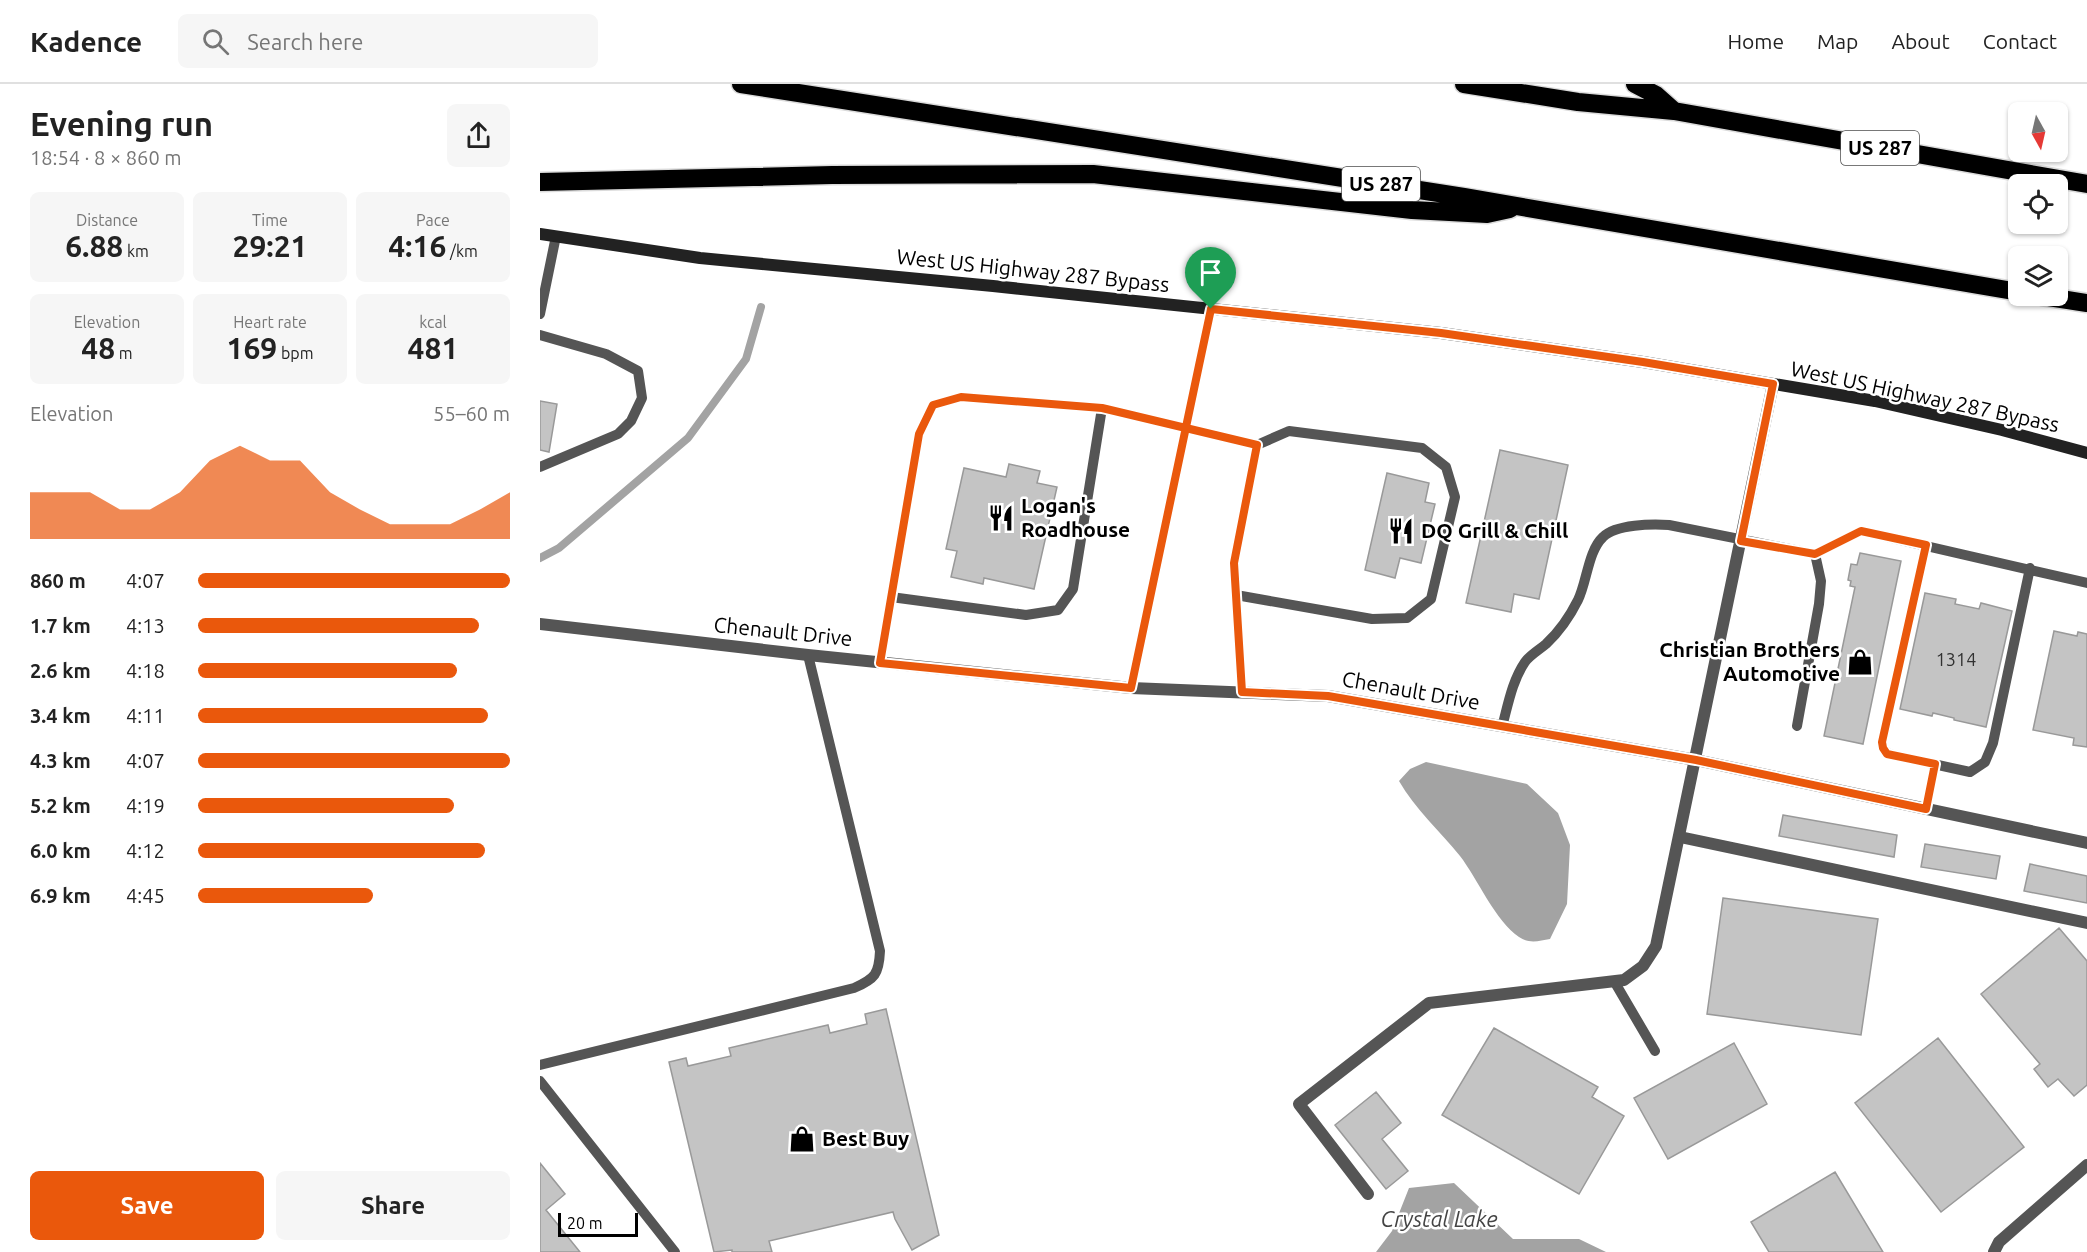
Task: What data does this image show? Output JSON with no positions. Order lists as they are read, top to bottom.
{
  "streets": {
    "highway": ["US 287"],
    "main road": ["West US Highway 287 Bypass"],
    "street": ["Chenault Drive"]
  },
  "water": ["Crystal Lake"],
  "places": {
    "restaurant": ["Logan's Roadhouse", "DQ Grill & Chill"],
    "shop": ["Christian Brothers Automotive", "Best Buy"]
  },
  "house_numbers": ["1314"],
  "scale_bar": "20 m",
  "north": "bottom",
  "page": {
    "header": "Kadence",
    "search": "Search here",
    "nav": [
      "Home",
      "Map",
      "About",
      "Contact"
    ],
    "heading": ["Evening run", "18:54 · 8 × 860 m"],
    "stats": [
      ["Distance", "6.88 km"],
      ["Time", "29:21"],
      ["Pace", "4:16 /km"],
      ["Elevation", "48 m"],
      ["Heart rate", "169 bpm"],
      ["kcal", "481"]
    ],
    "chart": ["Elevation", "55–60 m"],
    "list": [
      {
        "name": "860 m",
        "note": "4:07"
      },
      {
        "name": "1.7 km",
        "note": "4:13"
      },
      {
        "name": "2.6 km",
        "note": "4:18"
      },
      {
        "name": "3.4 km",
        "note": "4:11"
      },
      {
        "name": "4.3 km",
        "note": "4:07"
      },
      {
        "name": "5.2 km",
        "note": "4:19"
      },
      {
        "name": "6.0 km",
        "note": "4:12"
      },
      {
        "name": "6.9 km",
        "note": "4:45"
      }
    ],
    "buttons": ["Save", "Share"],
    "scale": "20 m"
  }
}
